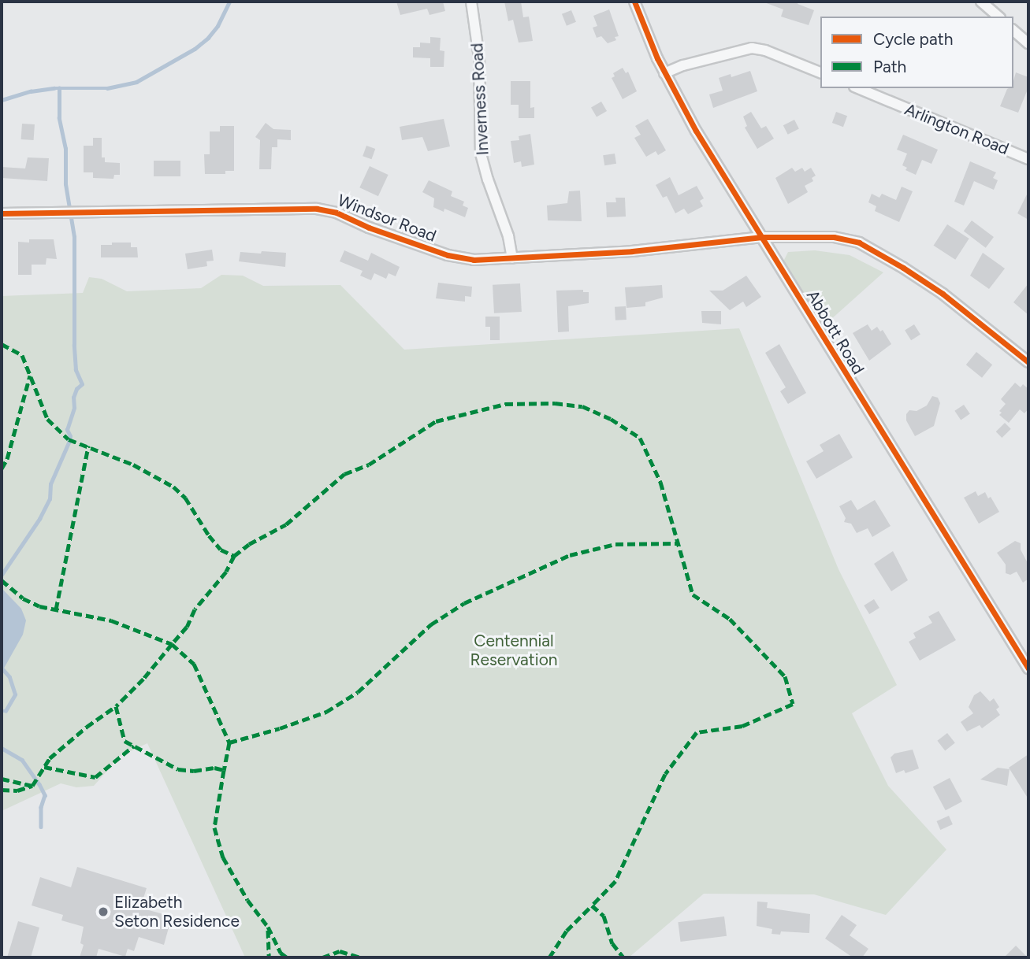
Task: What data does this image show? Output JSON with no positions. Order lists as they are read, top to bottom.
{
  "streets": {
    "street": [
      "Inverness Road",
      "Arlington Road",
      "Windsor Road",
      "Abbott Road"
    ]
  },
  "crossings": [
    ["Inverness Road", "Windsor Road"],
    ["Windsor Road", "Abbott Road"]
  ],
  "parks": ["Centennial Reservation"],
  "places": ["Elizabeth Seton Residence"],
  "legend": ["Cycle path", "Path"]
}
